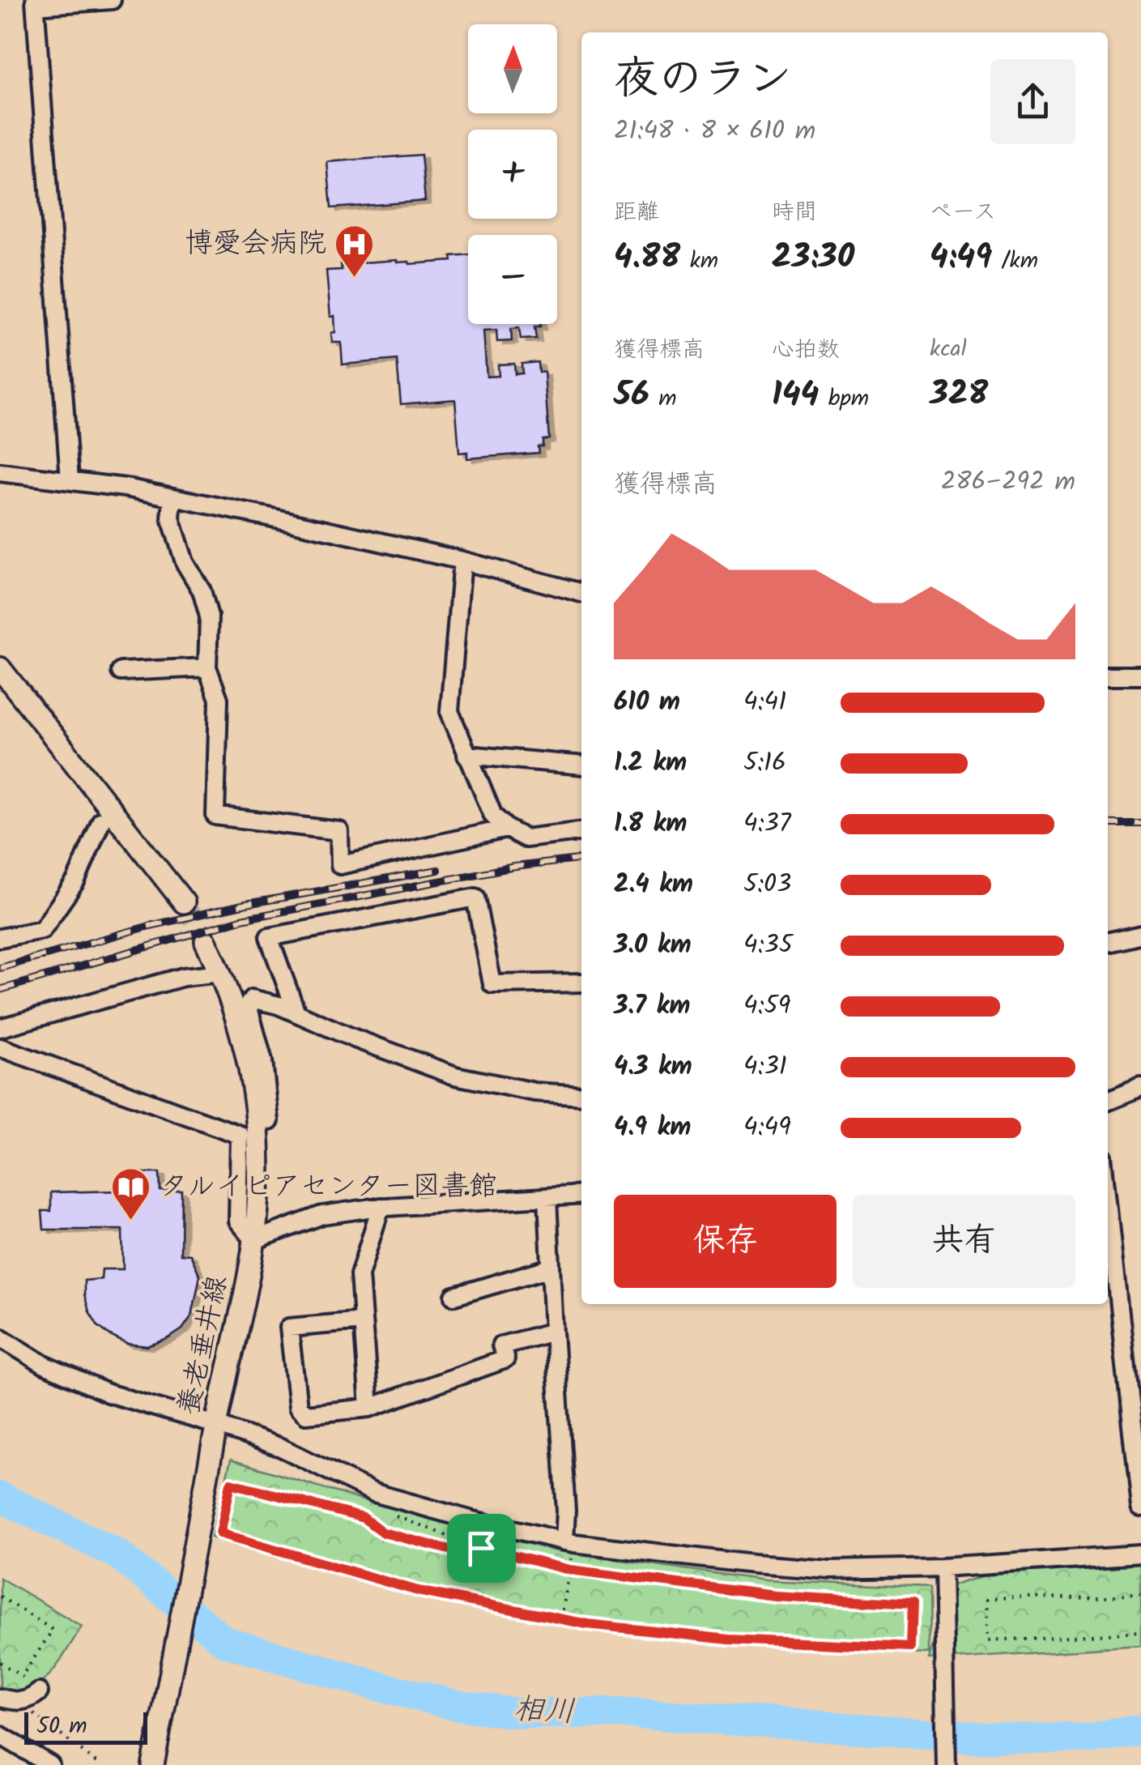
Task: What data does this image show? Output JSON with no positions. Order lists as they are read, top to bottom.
{
  "streets": {
    "main road": ["養老垂井線"]
  },
  "water": ["相川"],
  "places": {
    "hospital": ["博愛会病院"],
    "library": ["タルイピアセンター図書館"]
  },
  "scale_bar": "50 m",
  "north": "top",
  "page": {
    "map_buttons": ["+", "−"],
    "heading": ["夜のラン", "21:48 · 8 × 610 m"],
    "stats": [
      ["距離", "4.88 km"],
      ["時間", "23:30"],
      ["ペース", "4:49 /km"],
      ["獲得標高", "56 m"],
      ["心拍数", "144 bpm"],
      ["kcal", "328"]
    ],
    "chart": ["獲得標高", "286–292 m"],
    "list": [
      {
        "name": "610 m",
        "note": "4:41"
      },
      {
        "name": "1.2 km",
        "note": "5:16"
      },
      {
        "name": "1.8 km",
        "note": "4:37"
      },
      {
        "name": "2.4 km",
        "note": "5:03"
      },
      {
        "name": "3.0 km",
        "note": "4:35"
      },
      {
        "name": "3.7 km",
        "note": "4:59"
      },
      {
        "name": "4.3 km",
        "note": "4:31"
      },
      {
        "name": "4.9 km",
        "note": "4:49"
      }
    ],
    "buttons": ["保存", "共有"],
    "scale": "50 m"
  }
}
